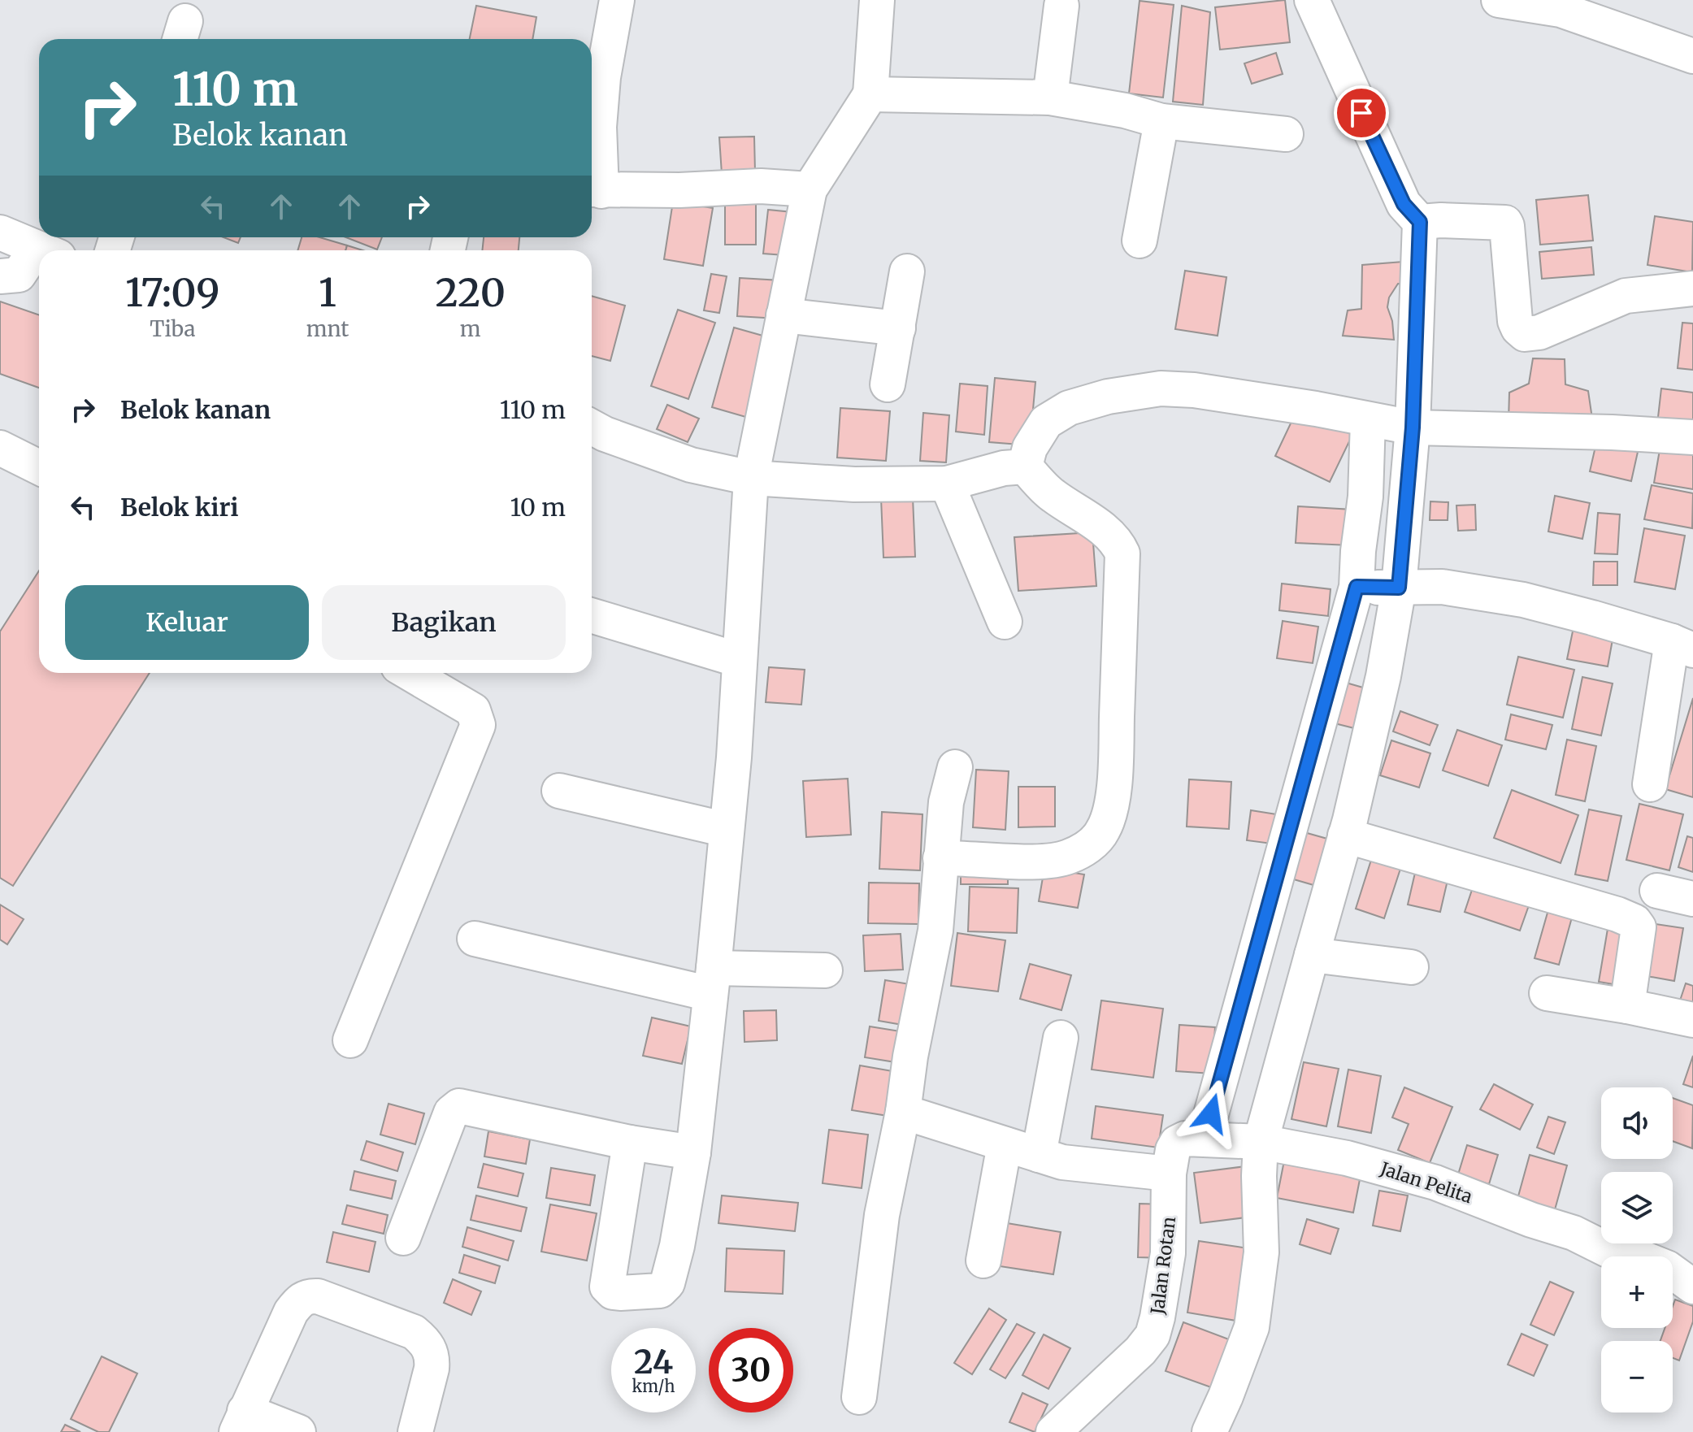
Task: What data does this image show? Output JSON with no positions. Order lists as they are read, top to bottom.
{
  "streets": {
    "street": ["Jalan Pelita", "Jalan Rotan"]
  },
  "crossings": [
    ["Jalan Pelita", "Jalan Rotan"]
  ],
  "page": {
    "turn": ["110 m", "Belok kanan"],
    "eta": [
      "17:09",
      "Tiba",
      "1",
      "mnt",
      "220",
      "m"
    ],
    "list": [
      {
        "name": "Belok kanan",
        "value": "110 m"
      },
      {
        "name": "Belok kiri",
        "value": "10 m"
      }
    ],
    "buttons": ["Keluar", "Bagikan"],
    "map_buttons": ["+", "−"],
    "speed": "24 km/h",
    "limit": "30"
  }
}
